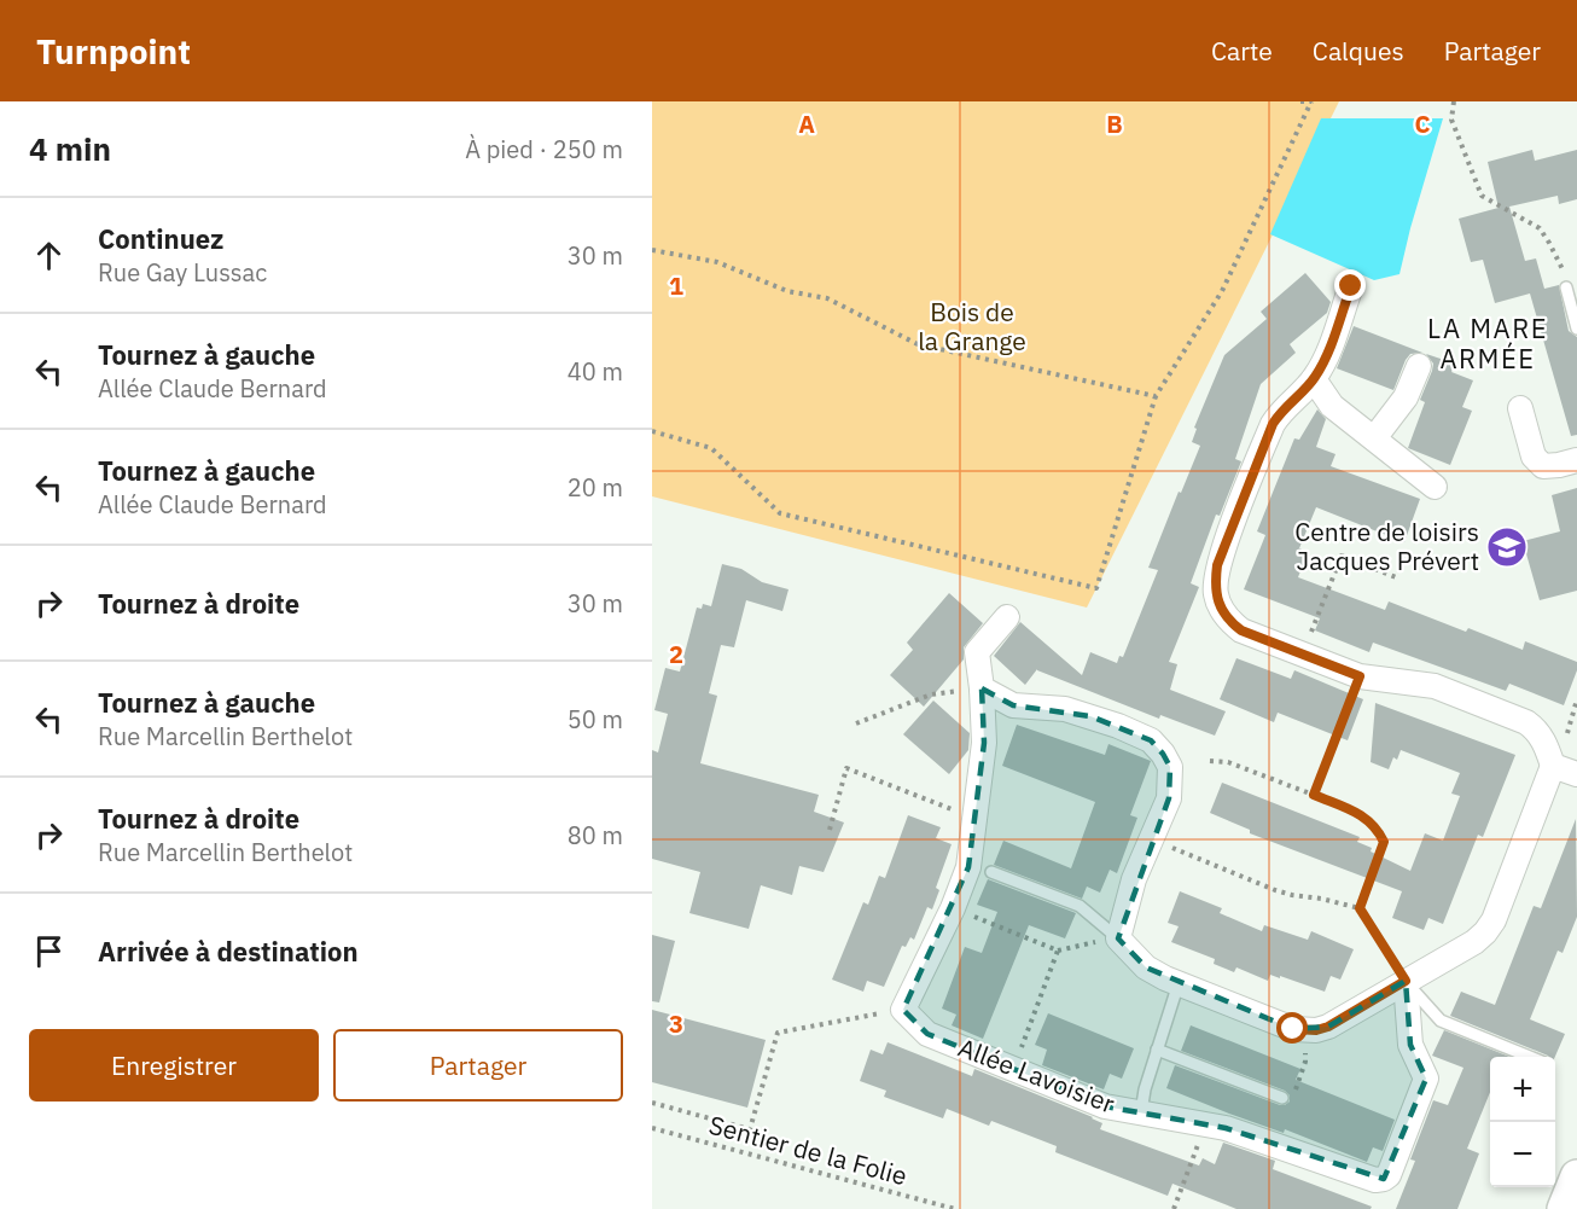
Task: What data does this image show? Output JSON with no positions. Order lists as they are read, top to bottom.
{
  "streets": {
    "street": ["Allée Lavoisier"],
    "path": ["Sentier de la Folie"]
  },
  "districts": ["LA MARE ARMÉE"],
  "parks": ["Bois de la Grange"],
  "places": {
    "school or university": ["Centre de loisirs Jacques Prévert"]
  },
  "page": {
    "header": "Turnpoint",
    "nav": ["Carte", "Calques", "Partager"],
    "heading": ["4 min", "À pied · 250 m"],
    "list": [
      ["Continuez", "Rue Gay Lussac", "30 m"],
      ["Tournez à gauche", "Allée Claude Bernard", "40 m"],
      ["Tournez à gauche", "Allée Claude Bernard", "20 m"],
      ["Tournez à droite", "30 m"],
      ["Tournez à gauche", "Rue Marcellin Berthelot", "50 m"],
      ["Tournez à droite", "Rue Marcellin Berthelot", "80 m"],
      "Arrivée à destination"
    ],
    "buttons": ["Enregistrer", "Partager"],
    "map_buttons": ["+", "−"]
  },
  "grid": {
    "columns": ["A", "B", "C"],
    "rows": ["1", "2", "3"]
  }
}
